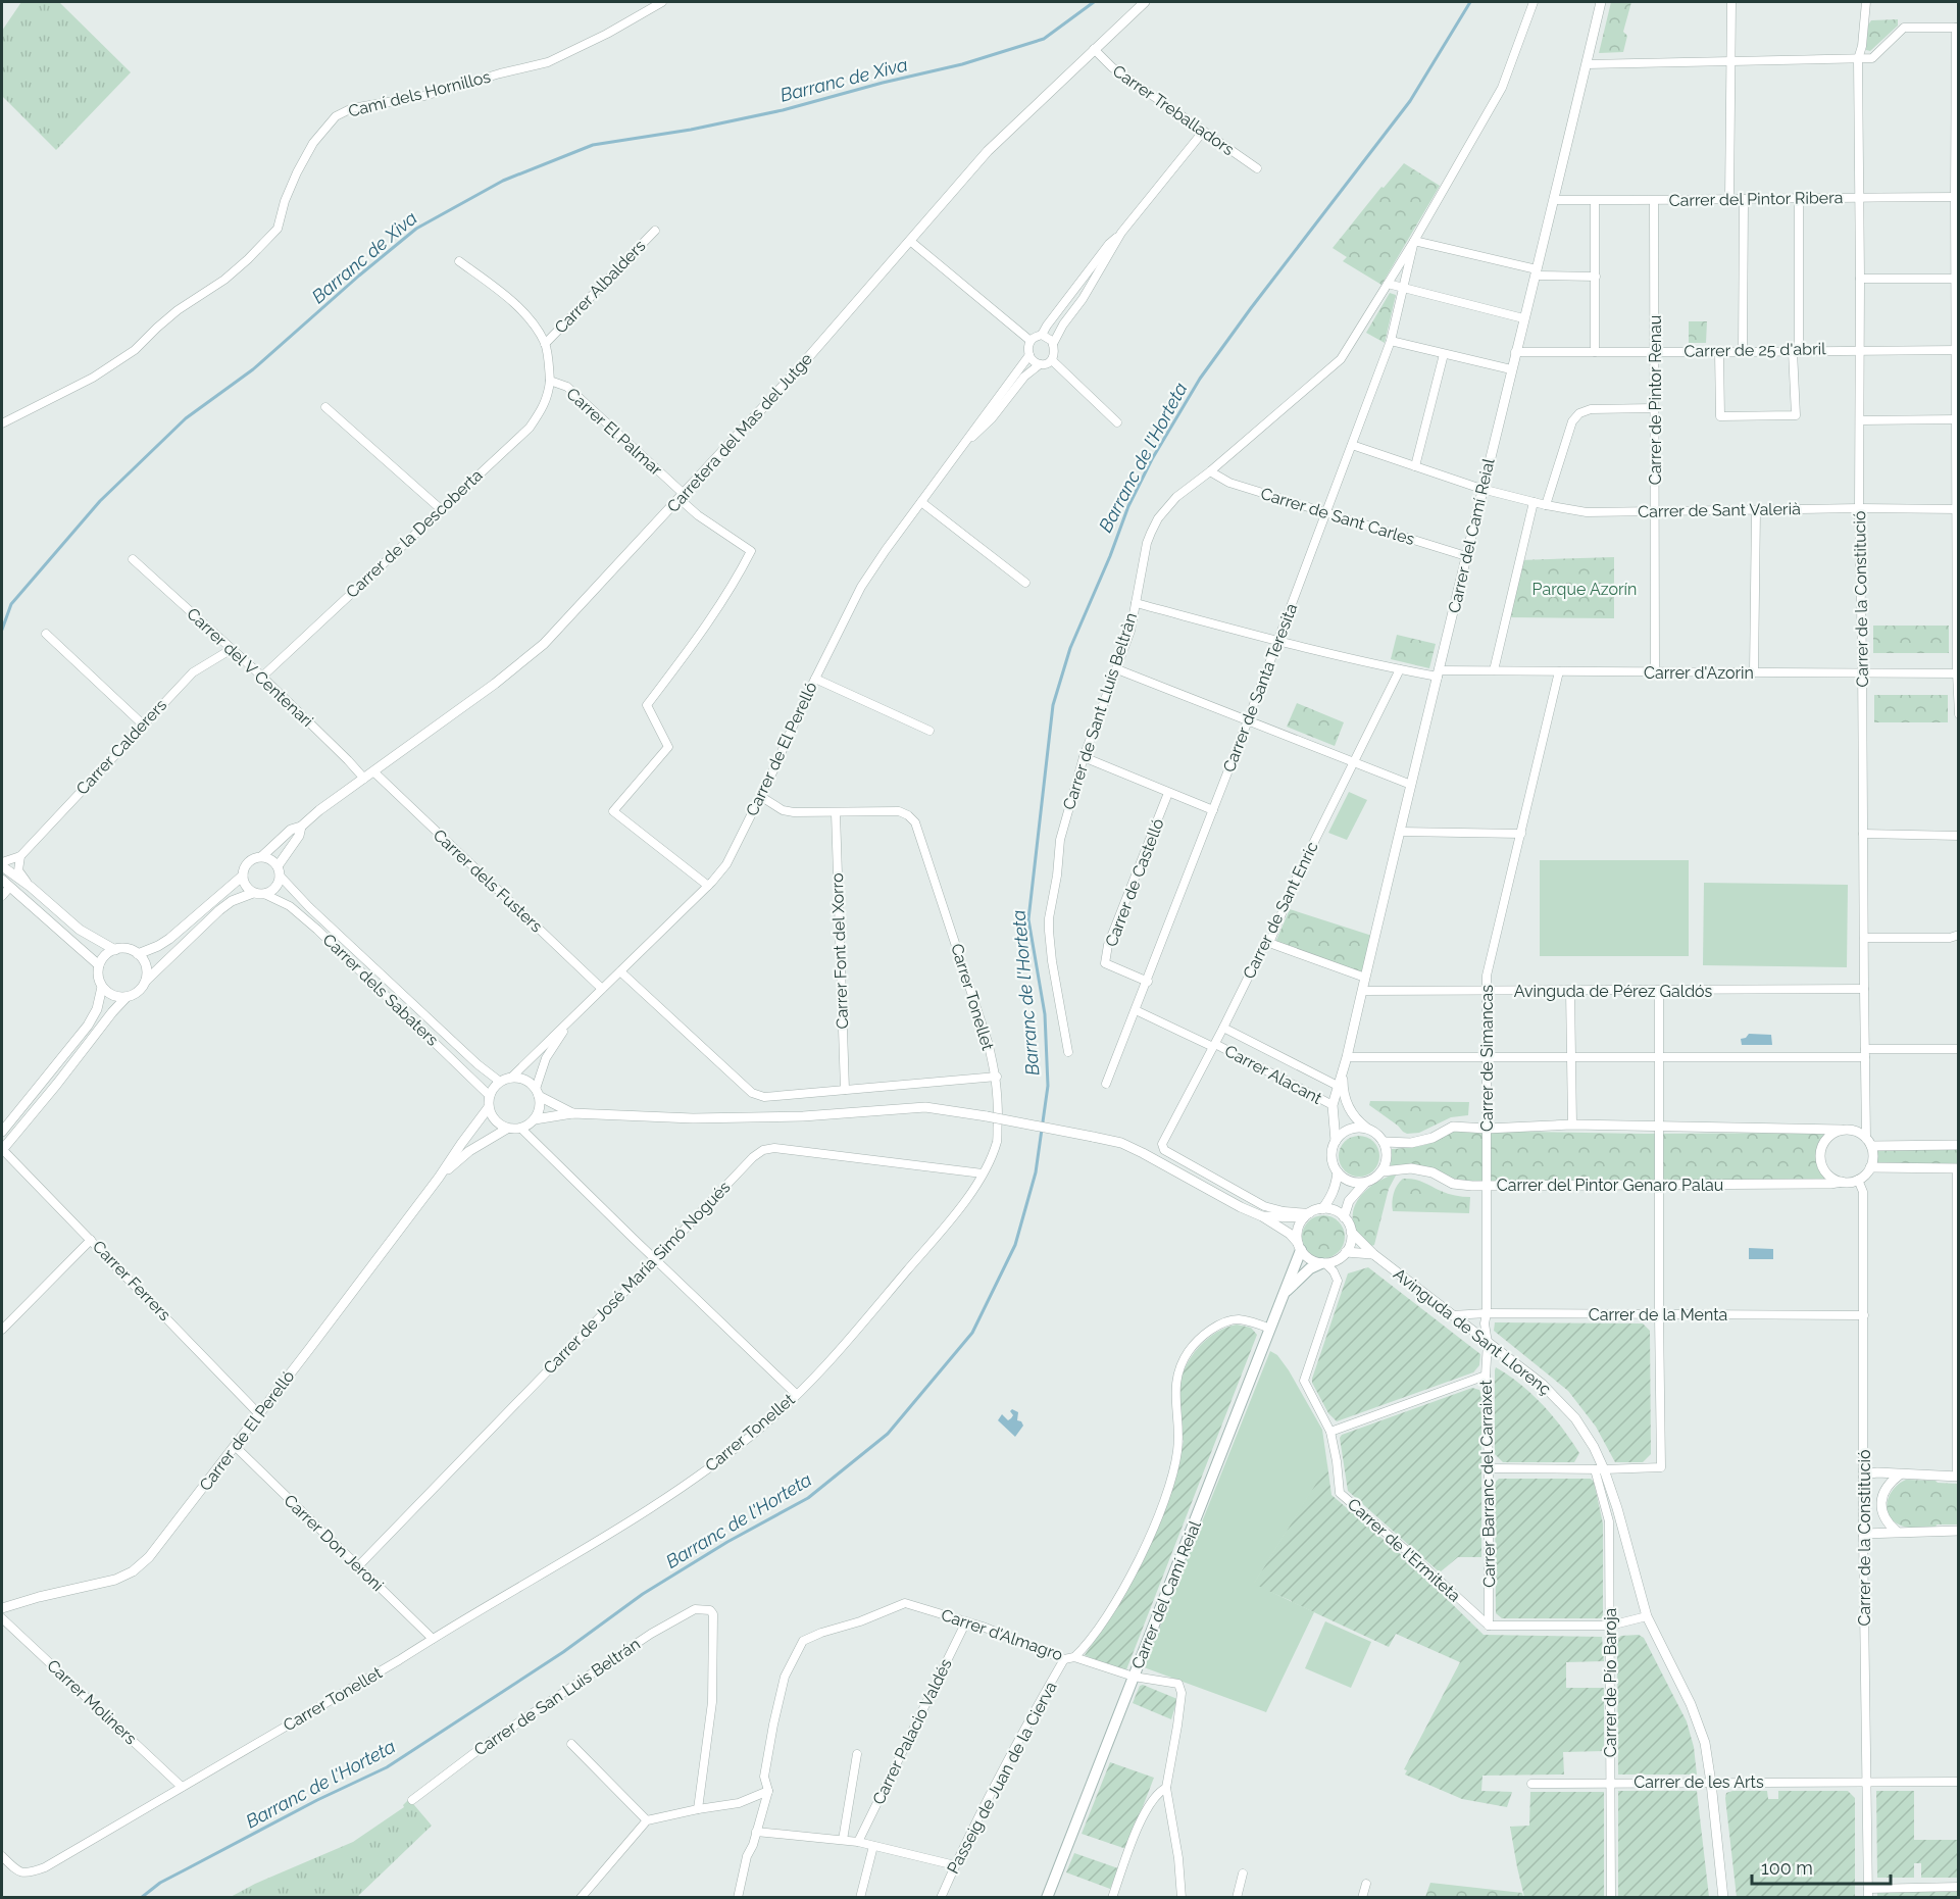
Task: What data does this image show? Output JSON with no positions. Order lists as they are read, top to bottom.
{
  "streets": {
    "main road": ["Carrer del Camí Reial"],
    "street": [
      "Camí dels Hornillos",
      "Carrer Treballadors",
      "Carrer del Pintor Ribera",
      "Carrer Albalders",
      "Carrer de 25 d'abril",
      "Carrer de Pintor Renau",
      "Carrer El Palmar",
      "Carretera del Mas del Jutge",
      "Carrer de Sant Valerià",
      "Carrer de Sant Carles",
      "Carrer de la Descoberta",
      "Carrer de la Constitució",
      "Carrer del V Centenari",
      "Carrer d'Azorin",
      "Carrer de Santa Teresita",
      "Carrer de Sant Lluís Beltràn",
      "Carrer Calderers",
      "Carrer de El Perelló",
      "Carrer dels Fusters",
      "Carrer de Castelló",
      "Carrer de Sant Enric",
      "Carrer Font del Xorro",
      "Carrer dels Sabaters",
      "Avinguda de Pérez Galdós",
      "Carrer Tonellet",
      "Carrer de Simancas",
      "Carrer Alacant",
      "Carrer del Pintor Genaro Palau",
      "Carrer de José María Simó Nogués",
      "Carrer Ferrers",
      "Carrer de la Menta",
      "Avinguda de Sant Llorenç",
      "Carrer Barranc del Carraixet",
      "Carrer Don Jeroni",
      "Carrer de l'Ermiteta",
      "Carrer d'Almagro",
      "Carrer de Pío Baroja",
      "Carrer de San Luis Beltrán",
      "Carrer Moliners",
      "Carrer Palacio Valdés",
      "Passeig de Juan de la Cierva",
      "Carrer de les Arts"
    ]
  },
  "crossings": [
    ["Carrer Treballadors", "Carretera del Mas del Jutge"],
    ["Carrer del Pintor Ribera", "Carrer de Pintor Renau"],
    ["Carrer del Pintor Ribera", "Carrer del Camí Reial"],
    ["Carrer del Pintor Ribera", "Carrer de la Constitució"],
    ["Carrer Albalders", "Carrer El Palmar"],
    ["Carrer de 25 d'abril", "Carrer de Pintor Renau"],
    ["Carrer de 25 d'abril", "Carrer del Camí Reial"],
    ["Carrer de 25 d'abril", "Carrer de la Constitució"],
    ["Carrer de Pintor Renau", "Carrer de Sant Valerià"],
    ["Carrer de Pintor Renau", "Carrer d'Azorin"],
    ["Carrer El Palmar", "Carretera del Mas del Jutge"],
    ["Carrer El Palmar", "Carrer de la Descoberta"],
    ["Carrer El Palmar", "Carrer de El Perelló"],
    ["Carretera del Mas del Jutge", "Carrer del V Centenari"],
    ["Carretera del Mas del Jutge", "Carrer dels Fusters"],
    ["Carretera del Mas del Jutge", "Carrer dels Sabaters"],
    ["Carrer de Sant Valerià", "Carrer del Camí Reial"],
    ["Carrer de Sant Valerià", "Carrer de la Constitució"],
    ["Carrer de Sant Valerià", "Carrer de Santa Teresita"],
    ["Carrer de Sant Carles", "Carrer del Camí Reial"],
    ["Carrer de Sant Carles", "Carrer de Santa Teresita"],
    ["Carrer de Sant Carles", "Carrer de Sant Lluís Beltràn"],
    ["Carrer de la Descoberta", "Carrer del V Centenari"],
    ["Carrer del Camí Reial", "Carrer d'Azorin"],
    ["Carrer del Camí Reial", "Carrer de Sant Enric"],
    ["Carrer del Camí Reial", "Avinguda de Pérez Galdós"],
    ["Carrer del Camí Reial", "Carrer Alacant"],
    ["Carrer del Camí Reial", "Carrer del Pintor Genaro Palau"],
    ["Carrer del Camí Reial", "Avinguda de Sant Llorenç"],
    ["Carrer del Camí Reial", "Carrer de l'Ermiteta"],
    ["Carrer del Camí Reial", "Carrer d'Almagro"],
    ["Carrer de la Constitució", "Carrer d'Azorin"],
    ["Carrer de la Constitució", "Avinguda de Pérez Galdós"],
    ["Carrer de la Constitució", "Carrer del Pintor Genaro Palau"],
    ["Carrer de la Constitució", "Carrer de la Menta"],
    ["Carrer de la Constitució", "Carrer de les Arts"],
    ["Carrer del V Centenari", "Carrer Calderers"],
    ["Carrer d'Azorin", "Carrer de Santa Teresita"],
    ["Carrer d'Azorin", "Carrer de Sant Lluís Beltràn"],
    ["Carrer d'Azorin", "Carrer de Sant Enric"],
    ["Carrer d'Azorin", "Carrer de Simancas"],
    ["Carrer de Santa Teresita", "Carrer de Sant Lluís Beltràn"],
    ["Carrer de Santa Teresita", "Carrer de Castelló"],
    ["Carrer de Santa Teresita", "Carrer Alacant"],
    ["Carrer de El Perelló", "Carrer dels Fusters"],
    ["Carrer de El Perelló", "Carrer dels Sabaters"],
    ["Carrer de El Perelló", "Carrer Tonellet"],
    ["Carrer de El Perelló", "Carrer Ferrers"],
    ["Carrer de El Perelló", "Carrer Don Jeroni"],
    ["Carrer de Sant Enric", "Carrer Alacant"],
    ["Carrer de Sant Enric", "Avinguda de Sant Llorenç"],
    ["Carrer de Sant Enric", "Carrer de l'Ermiteta"],
    ["Carrer Font del Xorro", "Carrer Tonellet"],
    ["Avinguda de Pérez Galdós", "Carrer de Simancas"],
    ["Carrer Tonellet", "Carrer de José María Simó Nogués"],
    ["Carrer Tonellet", "Carrer Don Jeroni"],
    ["Carrer Tonellet", "Carrer Moliners"],
    ["Carrer de Simancas", "Carrer del Pintor Genaro Palau"],
    ["Carrer de Simancas", "Carrer de la Menta"],
    ["Carrer de Simancas", "Avinguda de Sant Llorenç"],
    ["Carrer de Simancas", "Carrer Barranc del Carraixet"],
    ["Carrer de José María Simó Nogués", "Carrer Don Jeroni"],
    ["Carrer de la Menta", "Avinguda de Sant Llorenç"],
    ["Avinguda de Sant Llorenç", "Carrer Barranc del Carraixet"],
    ["Avinguda de Sant Llorenç", "Carrer de l'Ermiteta"],
    ["Avinguda de Sant Llorenç", "Carrer de Pío Baroja"],
    ["Avinguda de Sant Llorenç", "Carrer de les Arts"],
    ["Carrer Barranc del Carraixet", "Carrer de l'Ermiteta"],
    ["Carrer d'Almagro", "Carrer Palacio Valdés"],
    ["Carrer d'Almagro", "Passeig de Juan de la Cierva"],
    ["Carrer de Pío Baroja", "Carrer de les Arts"]
  ],
  "water": ["Barranc de Xiva", "Barranc de l'Horteta"],
  "parks": ["Parque Azorín"],
  "scale_bar": "100 m"
}
